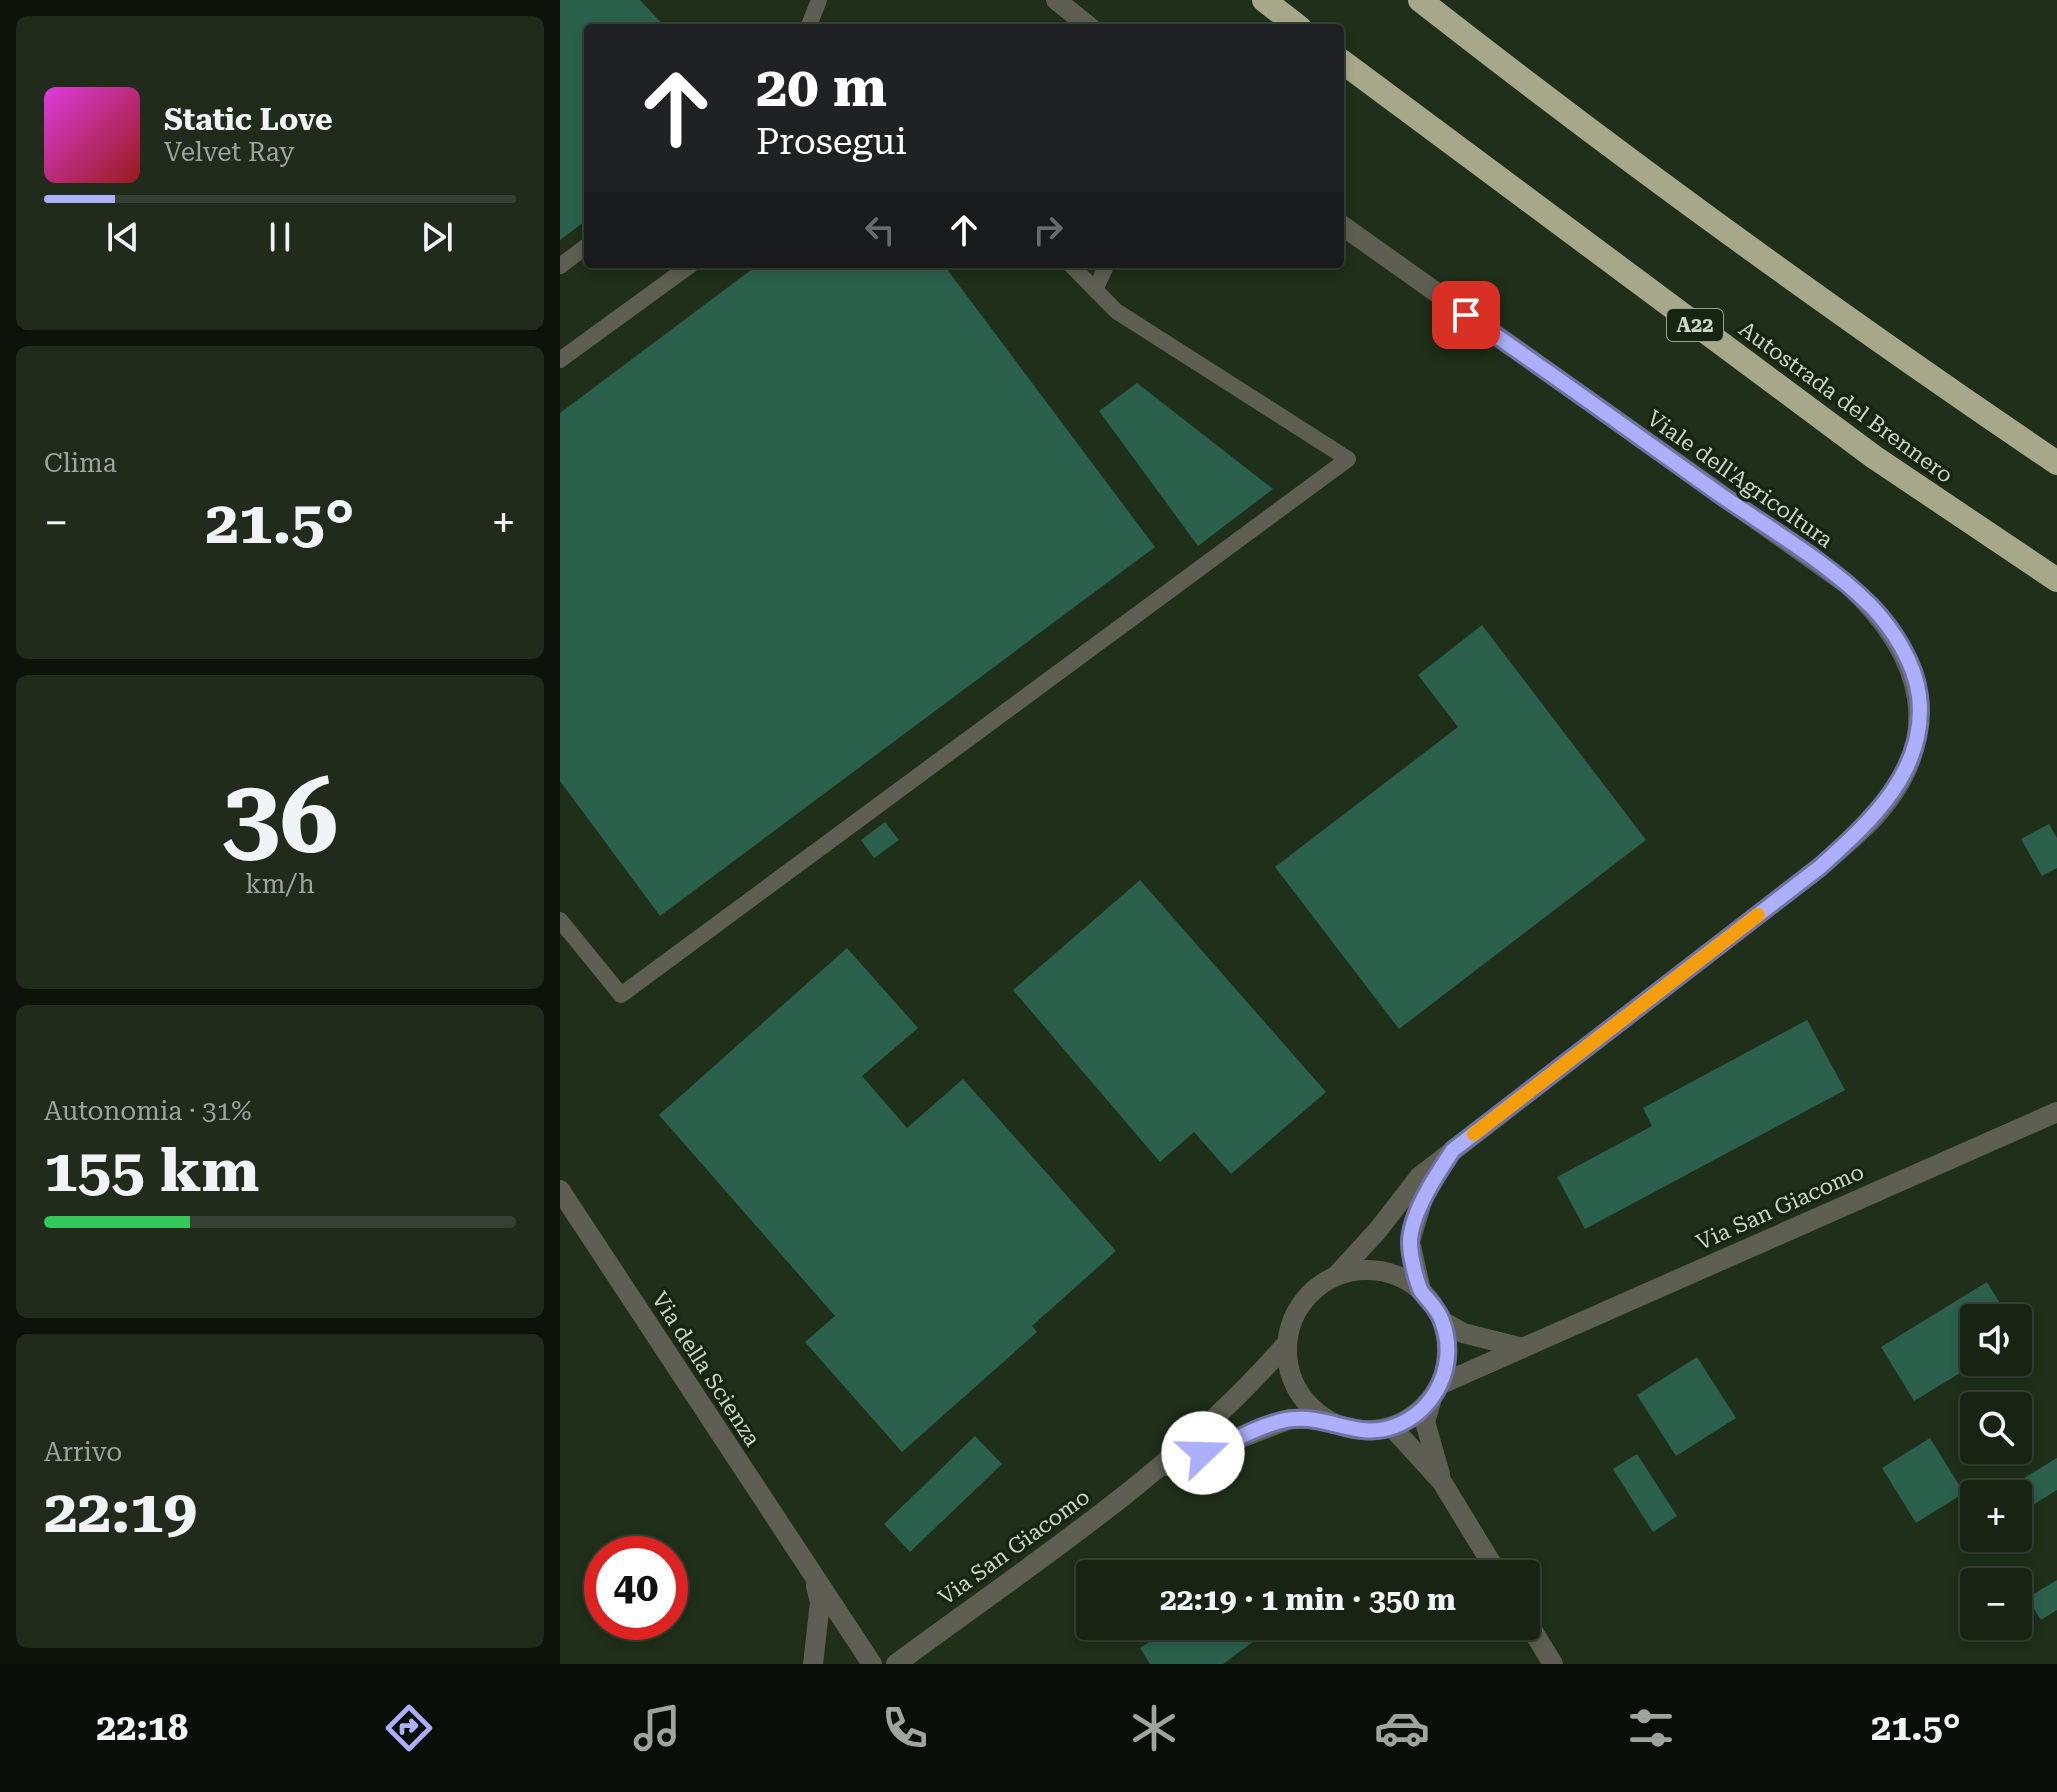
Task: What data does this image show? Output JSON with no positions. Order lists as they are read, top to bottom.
{
  "streets": {
    "highway": ["A22", "Autostrada del Brennero"],
    "street": ["Viale dell'Agricoltura", "Via San Giacomo", "Via della Scienza"]
  },
  "crossings": [
    ["Viale dell'Agricoltura", "Via San Giacomo"]
  ],
  "page": {
    "turn": ["20 m", "Prosegui"],
    "song": ["Static Love", "Velvet Ray"],
    "tile": [
      "Clima",
      ["36", "km/h"],
      ["Autonomia · 31%", "155 km"],
      ["Arrivo", "22:19"]
    ],
    "heat": ["−", "21.5°", "+"],
    "map_buttons": ["+", "−"],
    "limit": "40",
    "trip": "22:19 · 1 min · 350 m",
    "tabs": ["22:18", "21.5°"]
  }
}
